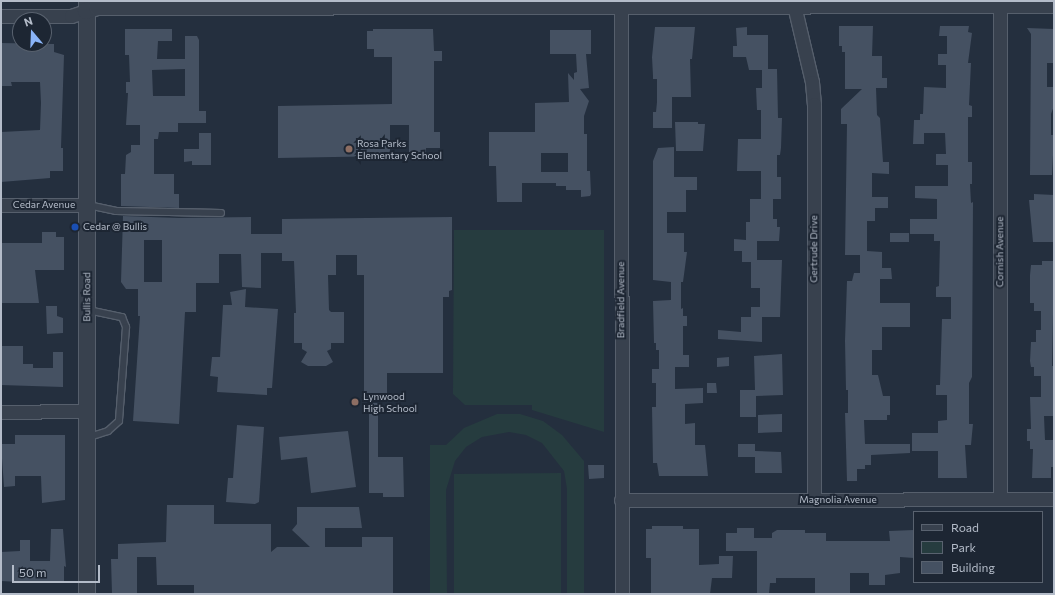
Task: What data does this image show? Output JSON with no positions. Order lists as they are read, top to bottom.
{
  "streets": {
    "street": [
      "Cedar Avenue",
      "Gertrude Drive",
      "Cornish Avenue",
      "Bullis Road",
      "Bradfield Avenue",
      "Magnolia Avenue"
    ]
  },
  "crossings": [
    ["Cedar Avenue", "Bullis Road"],
    ["Gertrude Drive", "Magnolia Avenue"],
    ["Cornish Avenue", "Magnolia Avenue"],
    ["Bradfield Avenue", "Magnolia Avenue"]
  ],
  "places": ["Rosa Parks Elementary School", "Cedar @ Bullis", "Lynwood High School"],
  "legend": ["Road", "Park", "Building"],
  "scale_bar": "50 m",
  "north": "top"
}
